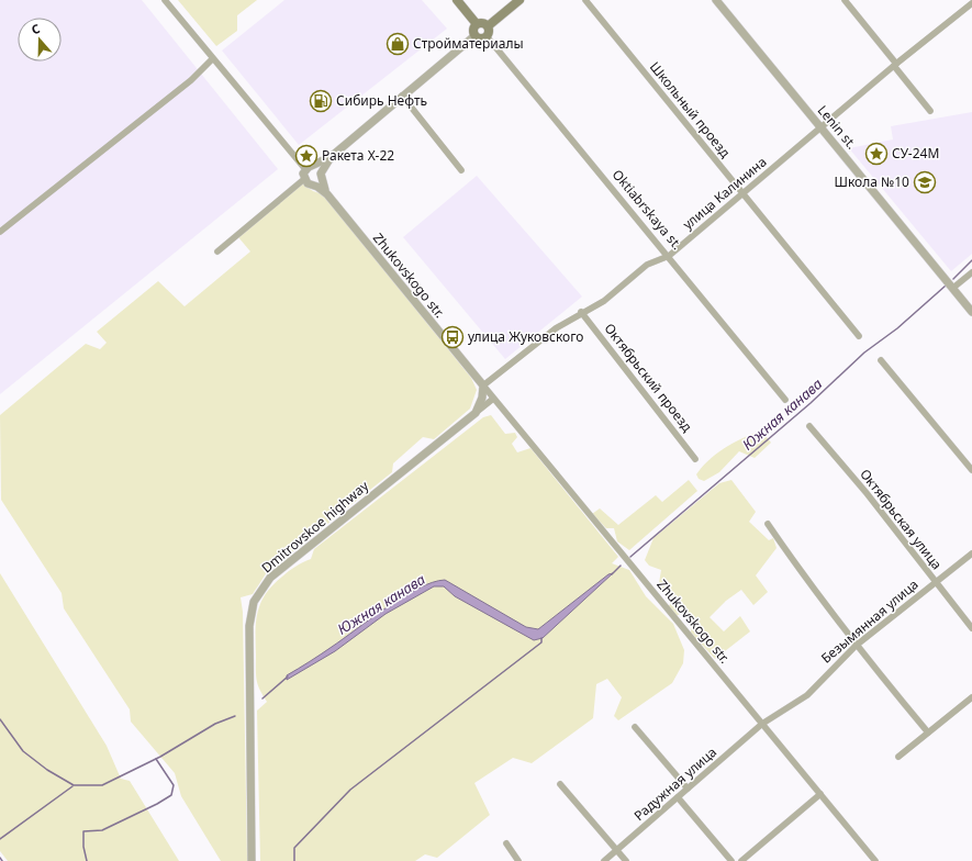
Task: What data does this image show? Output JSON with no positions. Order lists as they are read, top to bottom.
{
  "streets": {
    "street": [
      "Школьный проезд",
      "Lenin st.",
      "улица Калинина",
      "Oktiabrskaya st.",
      "Zhukovskogo str.",
      "Октябрьский проезд",
      "Октябрьская улица",
      "Dmitrovskoe highway",
      "Безымянная улица",
      "Радужная улица"
    ]
  },
  "crossings": [
    ["Школьный проезд", "улица Калинина"],
    ["Lenin st.", "улица Калинина"],
    ["улица Калинина", "Oktiabrskaya st."],
    ["улица Калинина", "Zhukovskogo str."],
    ["улица Калинина", "Октябрьский проезд"],
    ["Zhukovskogo str.", "Безымянная улица"],
    ["Zhukovskogo str.", "Радужная улица"],
    ["Октябрьская улица", "Безымянная улица"],
    ["Безымянная улица", "Радужная улица"]
  ],
  "water": ["Южная канава"],
  "places": {
    "shop": ["Стройматериалы"],
    "fuel station": ["Сибирь Нефть"],
    "place": ["СУ-24М", "Ракета Х-22"],
    "school or university": ["Школа №10"],
    "bus stop": ["улица Жуковского"]
  },
  "north": "top"
}
